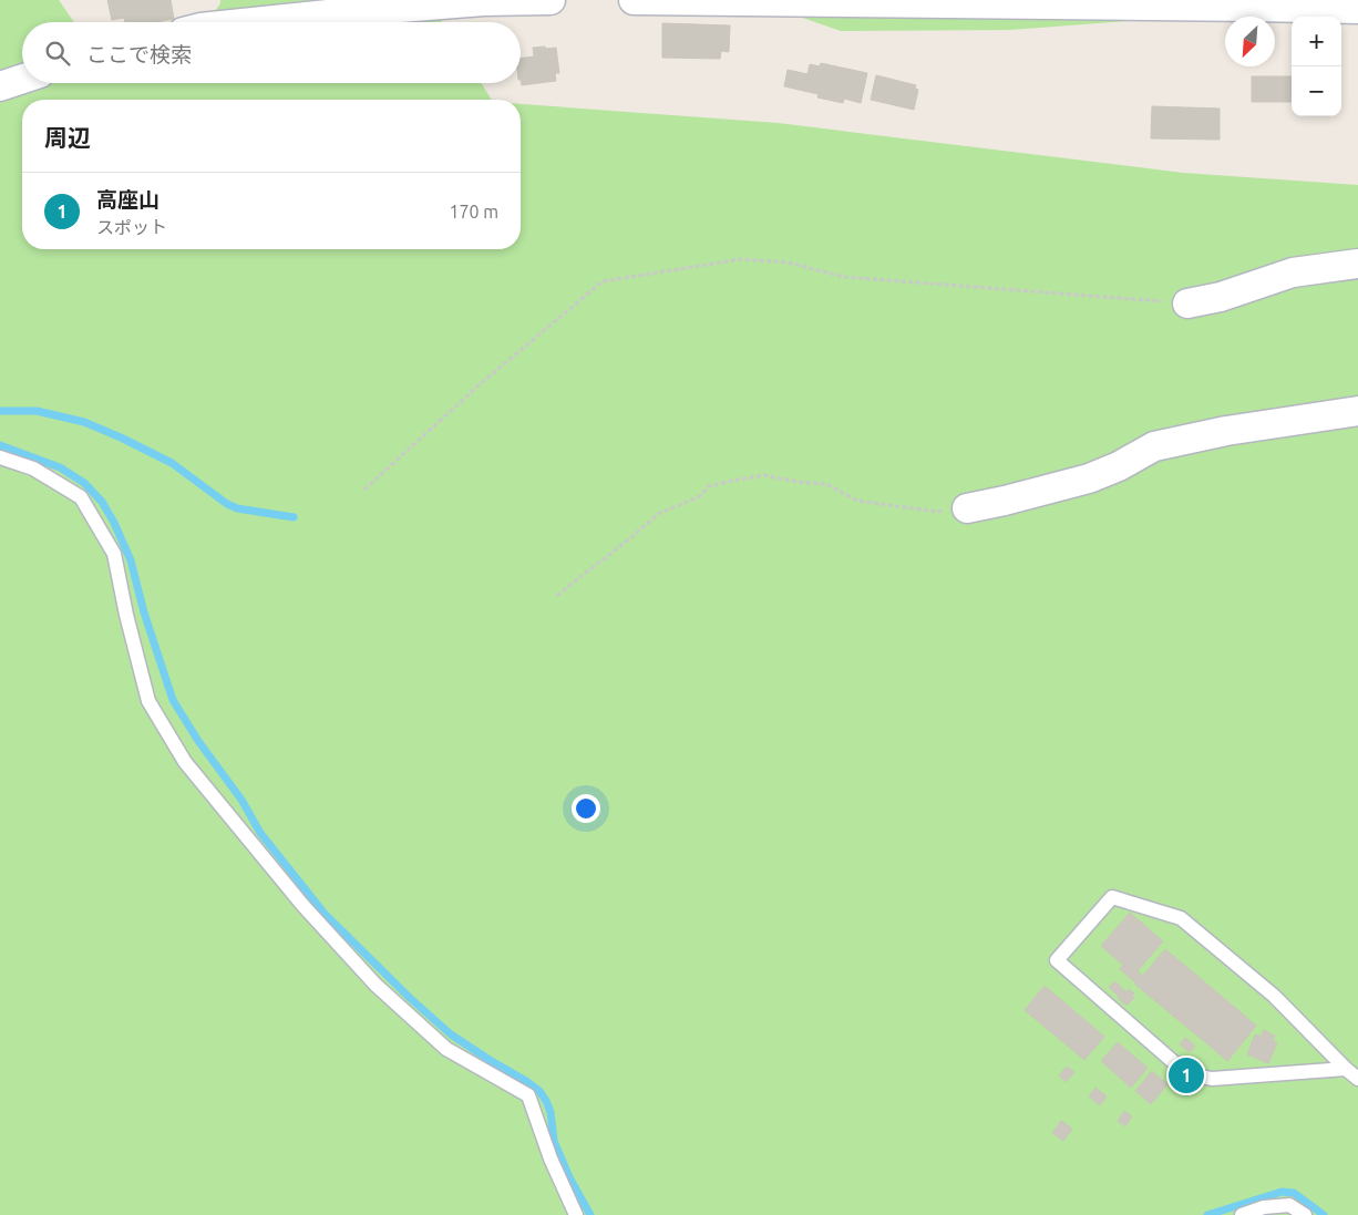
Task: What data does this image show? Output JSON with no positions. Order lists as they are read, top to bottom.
{
  "north": "bottom left",
  "page": {
    "map_buttons": ["+", "−"],
    "search": "ここで検索",
    "heading": "周辺",
    "list": [
      {
        "mark": "1",
        "name": "高座山",
        "note": "スポット",
        "value": "170 m"
      }
    ],
    "pins": "1"
  }
}
